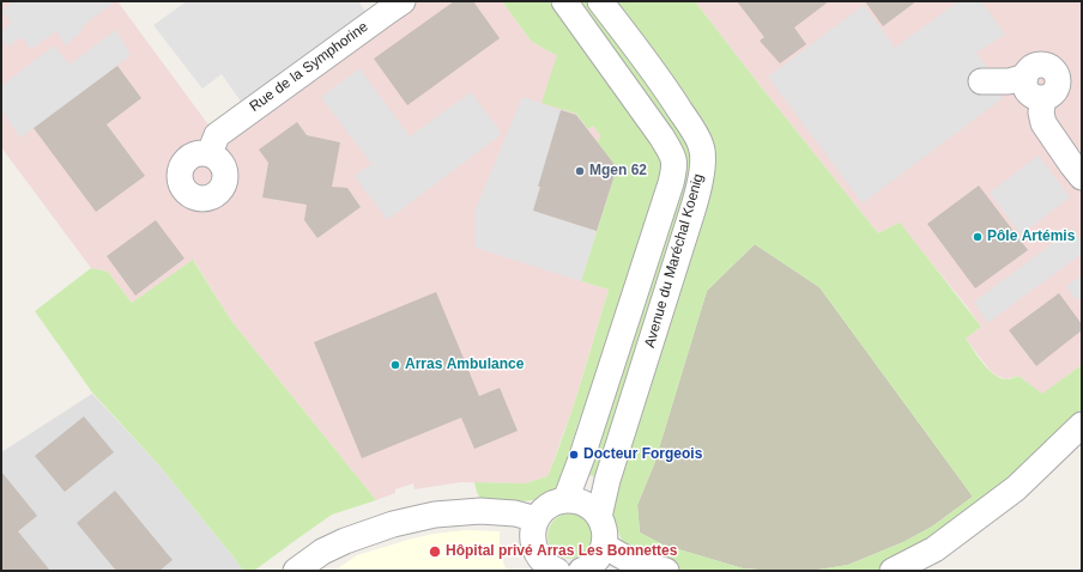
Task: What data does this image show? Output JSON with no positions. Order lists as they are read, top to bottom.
{
  "streets": {
    "street": ["Rue de la Symphorine", "Avenue du Maréchal Koenig"]
  },
  "places": [
    "Mgen 62",
    "Pôle Artémis",
    "Arras Ambulance",
    "Docteur Forgeois",
    "Hôpital privé Arras Les Bonnettes"
  ]
}
